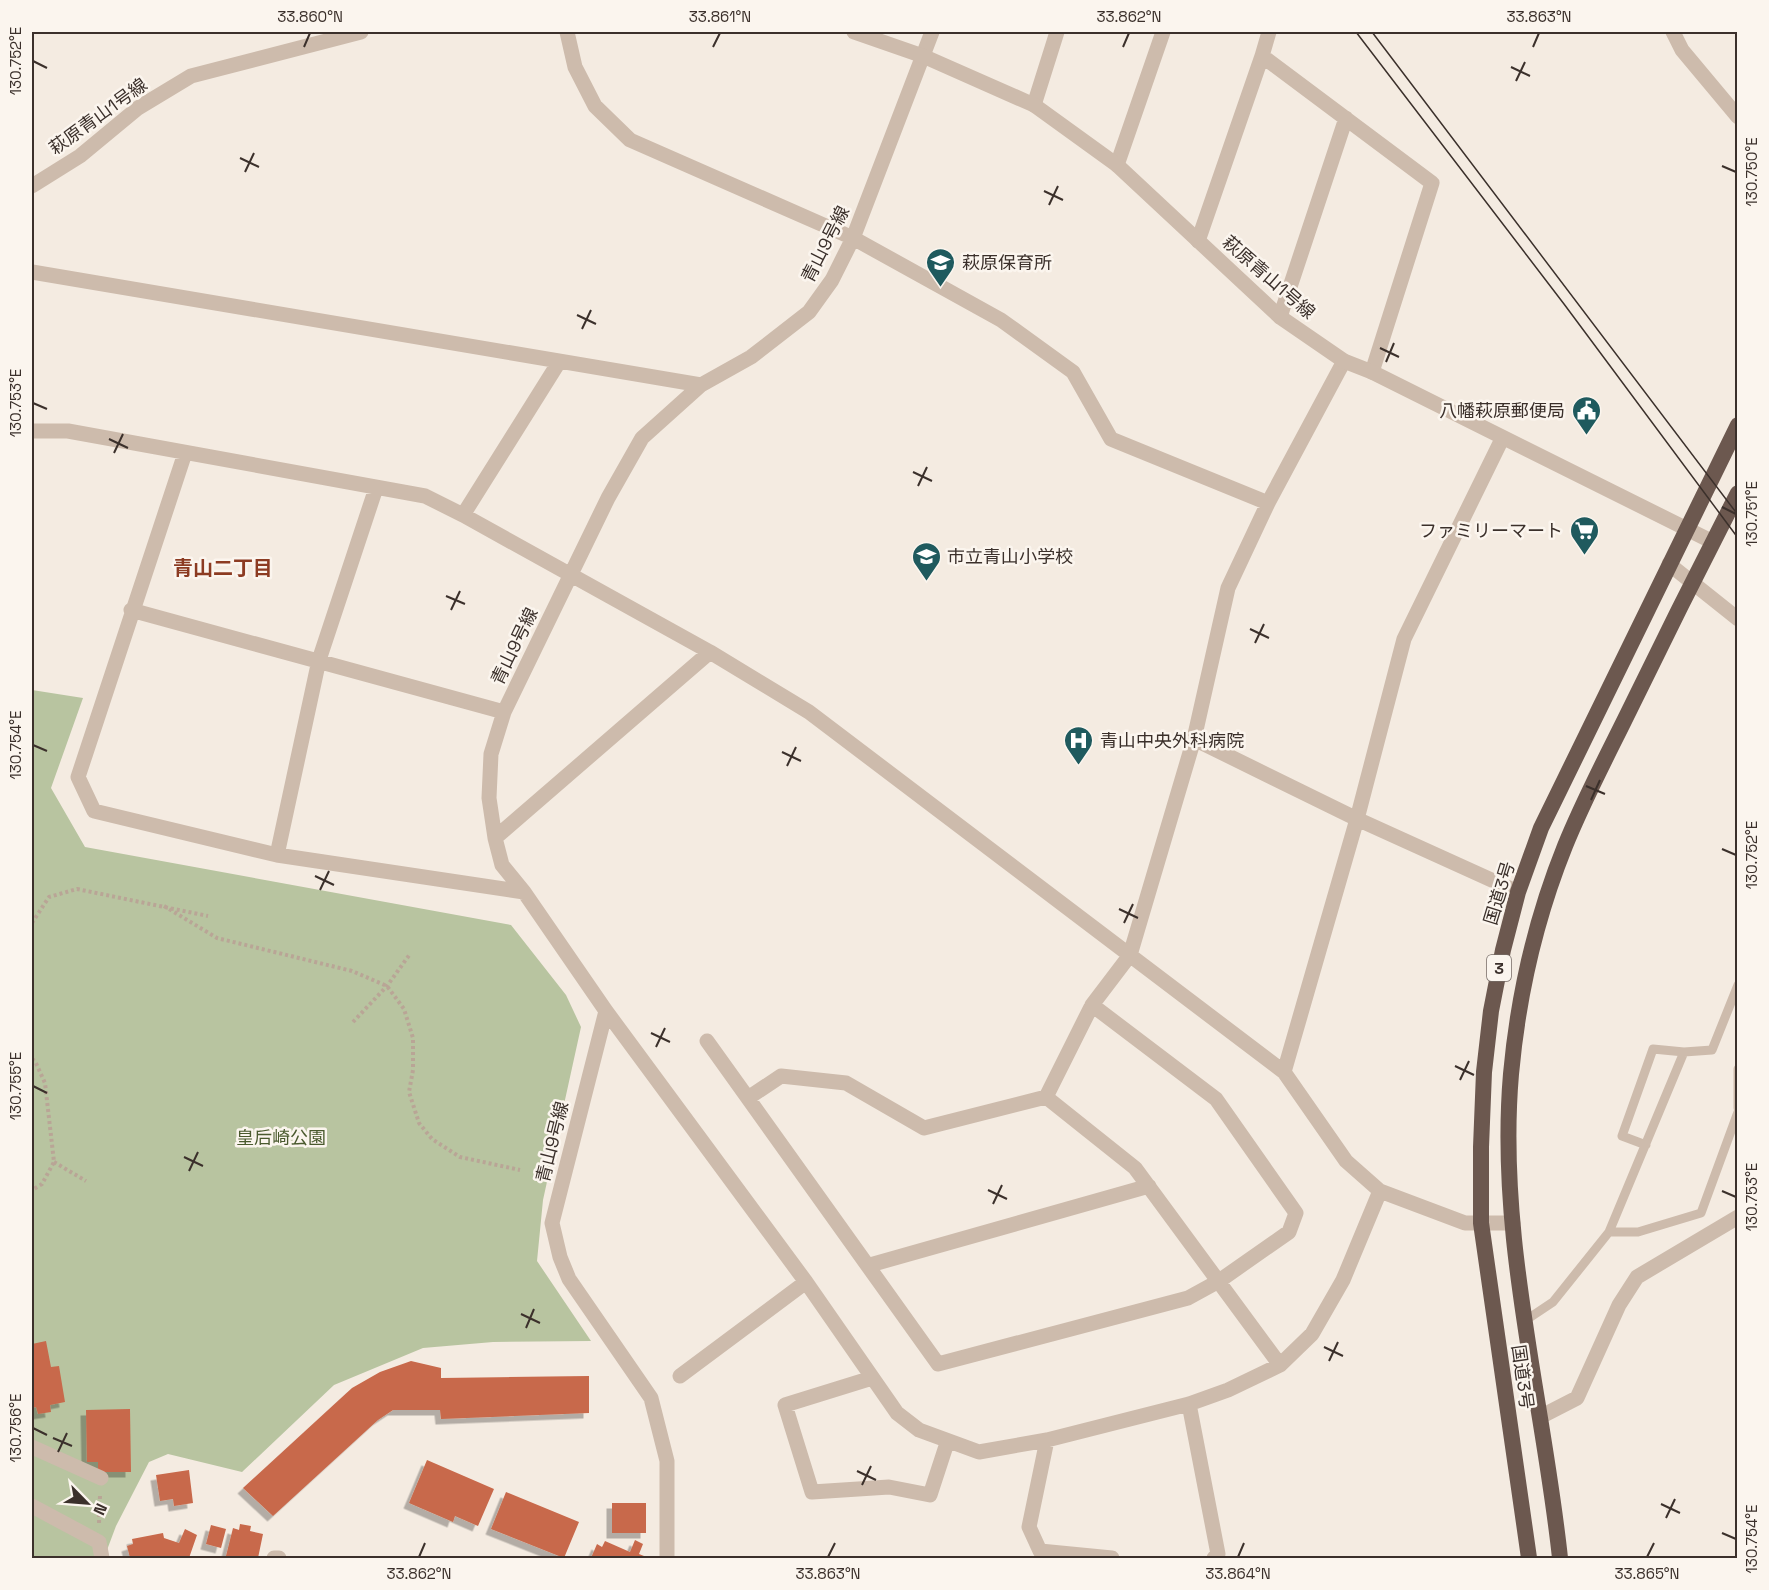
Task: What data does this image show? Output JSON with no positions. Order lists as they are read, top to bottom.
{
  "streets": {
    "highway": ["国道3号", "3"],
    "street": ["萩原青山1号線", "青山9号線"]
  },
  "crossings": [
    ["萩原青山1号線", "青山9号線"],
    ["萩原青山1号線", "国道3号"]
  ],
  "districts": ["青山二丁目"],
  "parks": ["皇后崎公園"],
  "places": {
    "school or university": ["萩原保育所", "市立青山小学校"],
    "public building": ["八幡萩原郵便局"],
    "supermarket": ["ファミリーマート"],
    "hospital": ["青山中央外科病院"]
  },
  "north": "bottom right",
  "coordinates": [
    "33.860°N",
    "33.861°N",
    "33.862°N",
    "33.863°N",
    "130.752°E",
    "130.750°E",
    "130.753°E",
    "130.751°E",
    "130.754°E",
    "130.755°E",
    "130.756°E",
    "33.864°N",
    "33.865°N"
  ]
}
